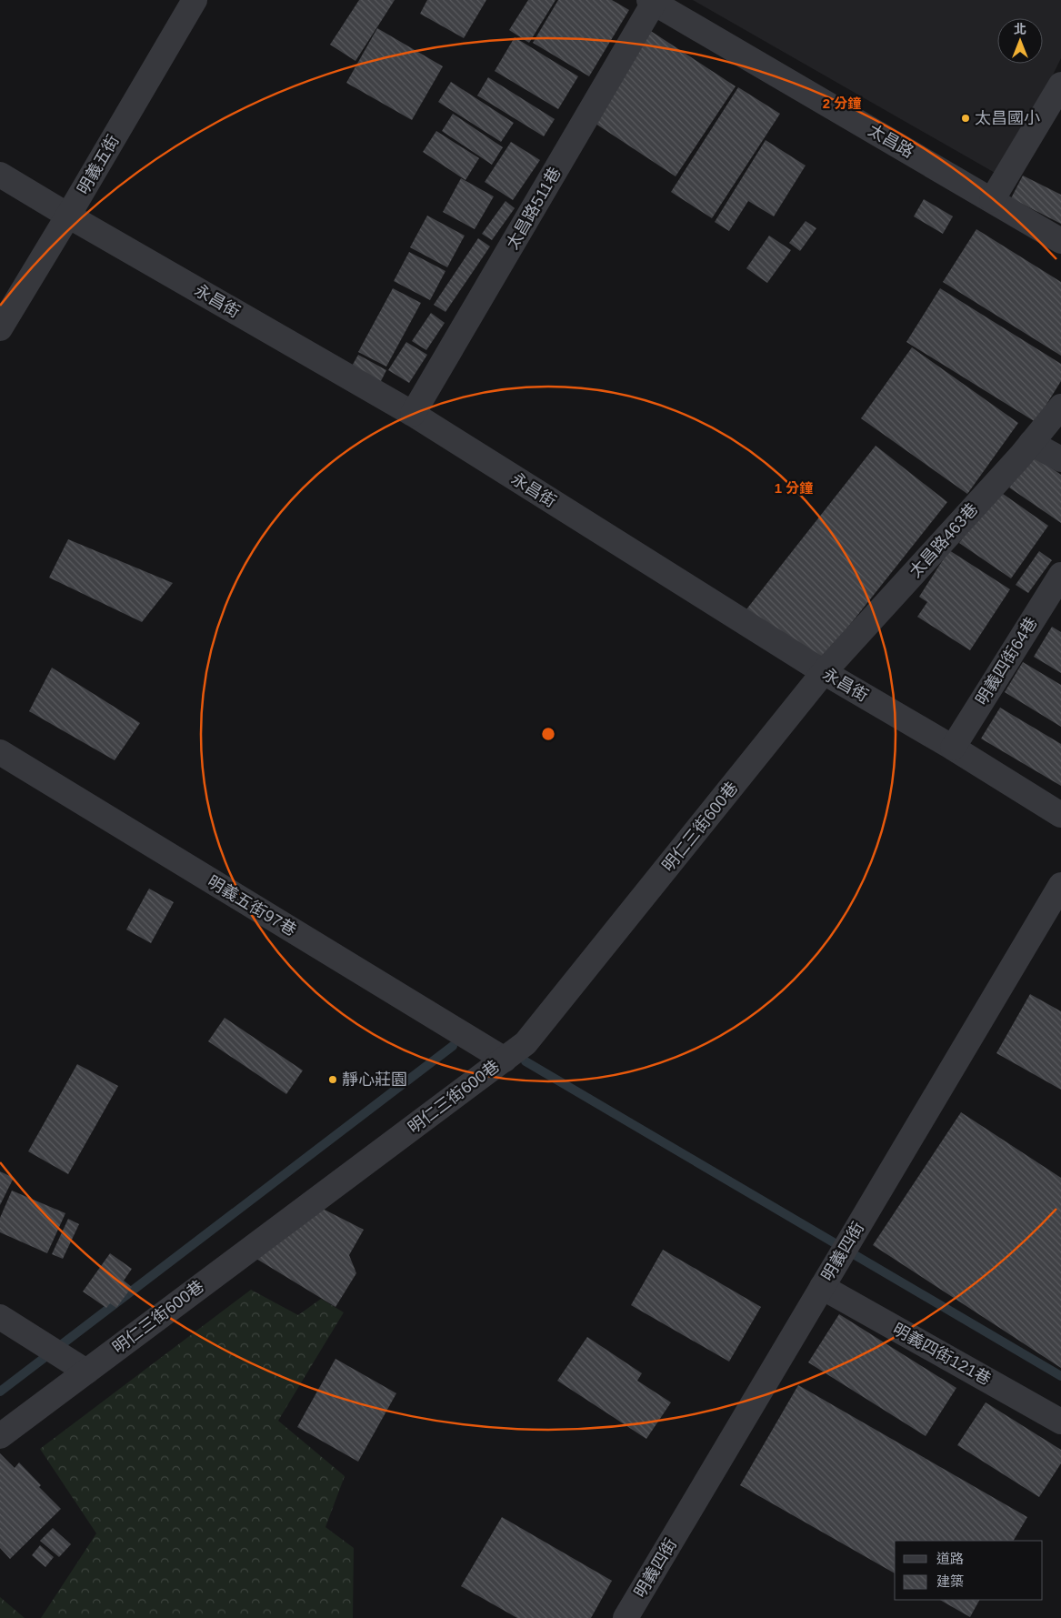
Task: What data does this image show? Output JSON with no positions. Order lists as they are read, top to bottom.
{
  "streets": {
    "street": [
      "太昌路",
      "明義五街",
      "太昌路511巷",
      "永昌街",
      "太昌路463巷",
      "明義四街64巷",
      "明仁三街600巷",
      "明義五街97巷",
      "明義四街",
      "明義四街121巷"
    ]
  },
  "crossings": [
    ["太昌路", "太昌路511巷"],
    ["明義五街", "永昌街"],
    ["太昌路511巷", "永昌街"],
    ["永昌街", "太昌路463巷"],
    ["永昌街", "明義四街64巷"],
    ["永昌街", "明仁三街600巷"],
    ["太昌路463巷", "明仁三街600巷"],
    ["明仁三街600巷", "明義五街97巷"],
    ["明義四街", "明義四街121巷"]
  ],
  "places": ["太昌國小", "靜心莊園"],
  "legend": ["道路", "建築"],
  "north": "top",
  "rings": ["2 分鐘", "1 分鐘"]
}
